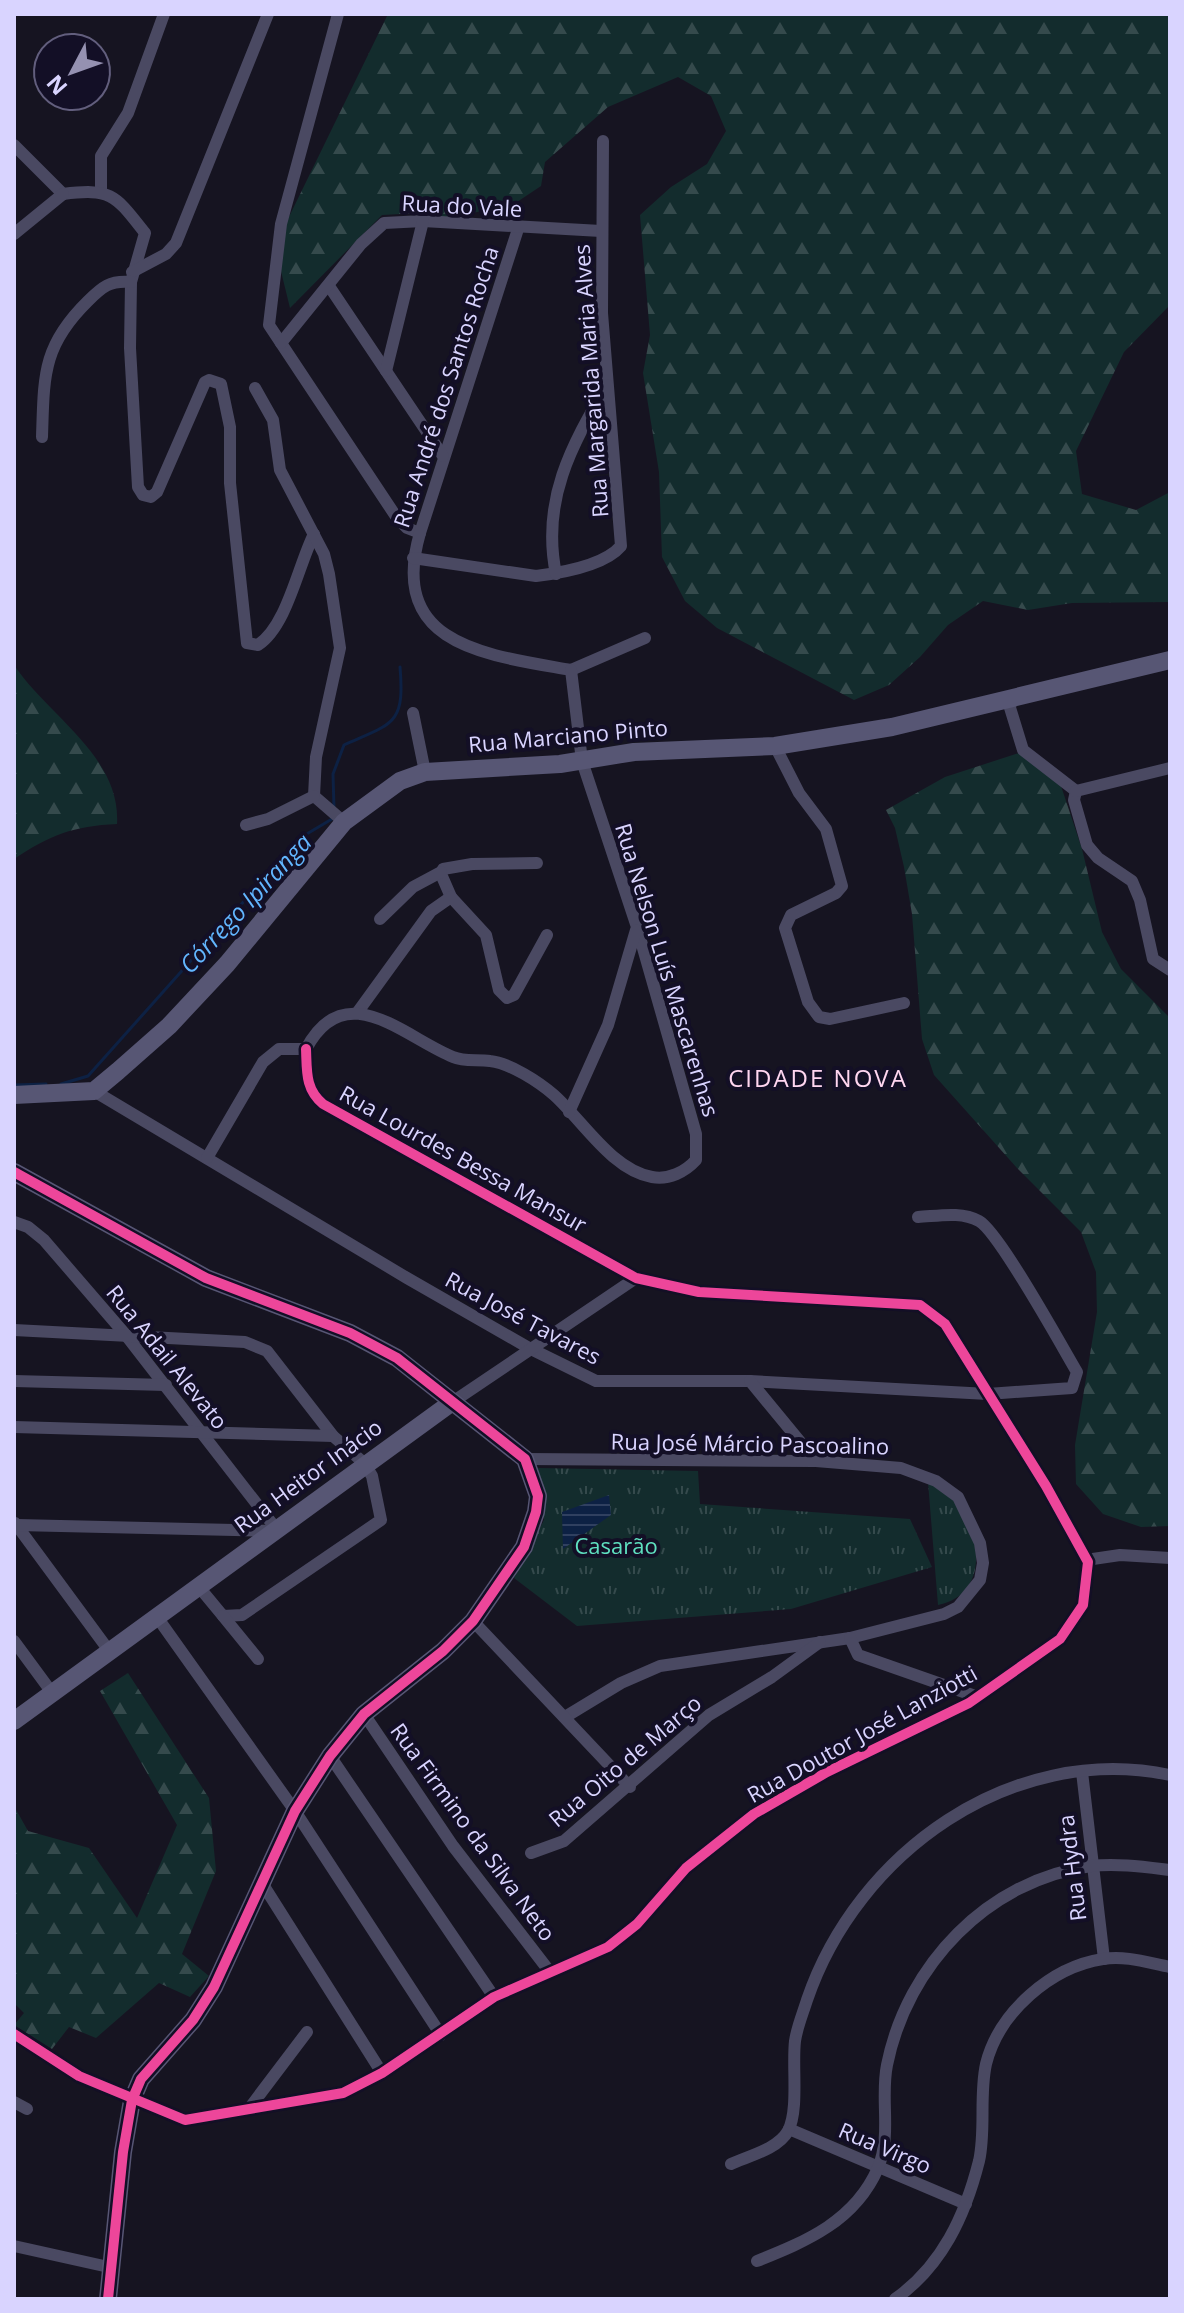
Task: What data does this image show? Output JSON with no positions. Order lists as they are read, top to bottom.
{
  "streets": {
    "street": [
      "Rua do Vale",
      "Rua Margarida Maria Alves",
      "Rua André dos Santos Rocha",
      "Rua Marciano Pinto",
      "Rua Nelson Luís Mascarenhas",
      "Rua Lourdes Bessa Mansur",
      "Rua José Tavares",
      "Rua Adail Alevato",
      "Rua José Márcio Pascoalino",
      "Rua Heitor Inácio",
      "Rua Doutor José Lanziotti",
      "Rua Oito de Março",
      "Rua Firmino da Silva Neto",
      "Rua Hydra",
      "Rua Virgo"
    ]
  },
  "crossings": [
    ["Rua do Vale", "Rua Margarida Maria Alves"],
    ["Rua do Vale", "Rua André dos Santos Rocha"],
    ["Rua Margarida Maria Alves", "Rua André dos Santos Rocha"],
    ["Rua André dos Santos Rocha", "Rua Nelson Luís Mascarenhas"],
    ["Rua Marciano Pinto", "Rua Nelson Luís Mascarenhas"],
    ["Rua Marciano Pinto", "Rua José Tavares"],
    ["Rua Lourdes Bessa Mansur", "Rua Heitor Inácio"],
    ["Rua José Tavares", "Rua Heitor Inácio"],
    ["Rua Adail Alevato", "Rua Heitor Inácio"],
    ["Rua José Márcio Pascoalino", "Rua Oito de Março"],
    ["Rua Doutor José Lanziotti", "Rua Firmino da Silva Neto"]
  ],
  "districts": ["CIDADE NOVA"],
  "water": ["Córrego Ipiranga"],
  "parks": ["Casarão"],
  "north": "bottom left"
}
